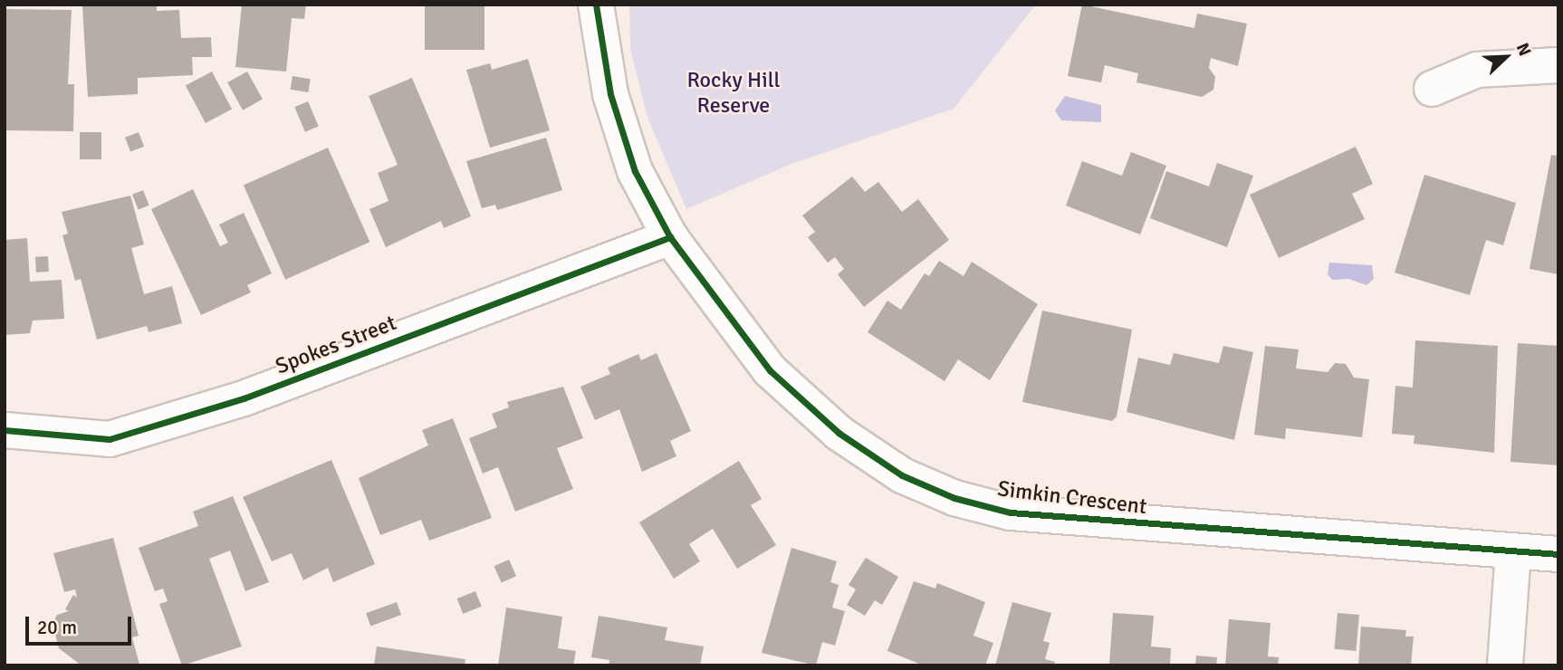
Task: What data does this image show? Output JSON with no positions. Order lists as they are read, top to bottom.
{
  "streets": {
    "street": ["Spokes Street", "Simkin Crescent"]
  },
  "crossings": [
    ["Spokes Street", "Simkin Crescent"]
  ],
  "parks": ["Rocky Hill Reserve"],
  "scale_bar": "20 m",
  "north": "top right"
}
